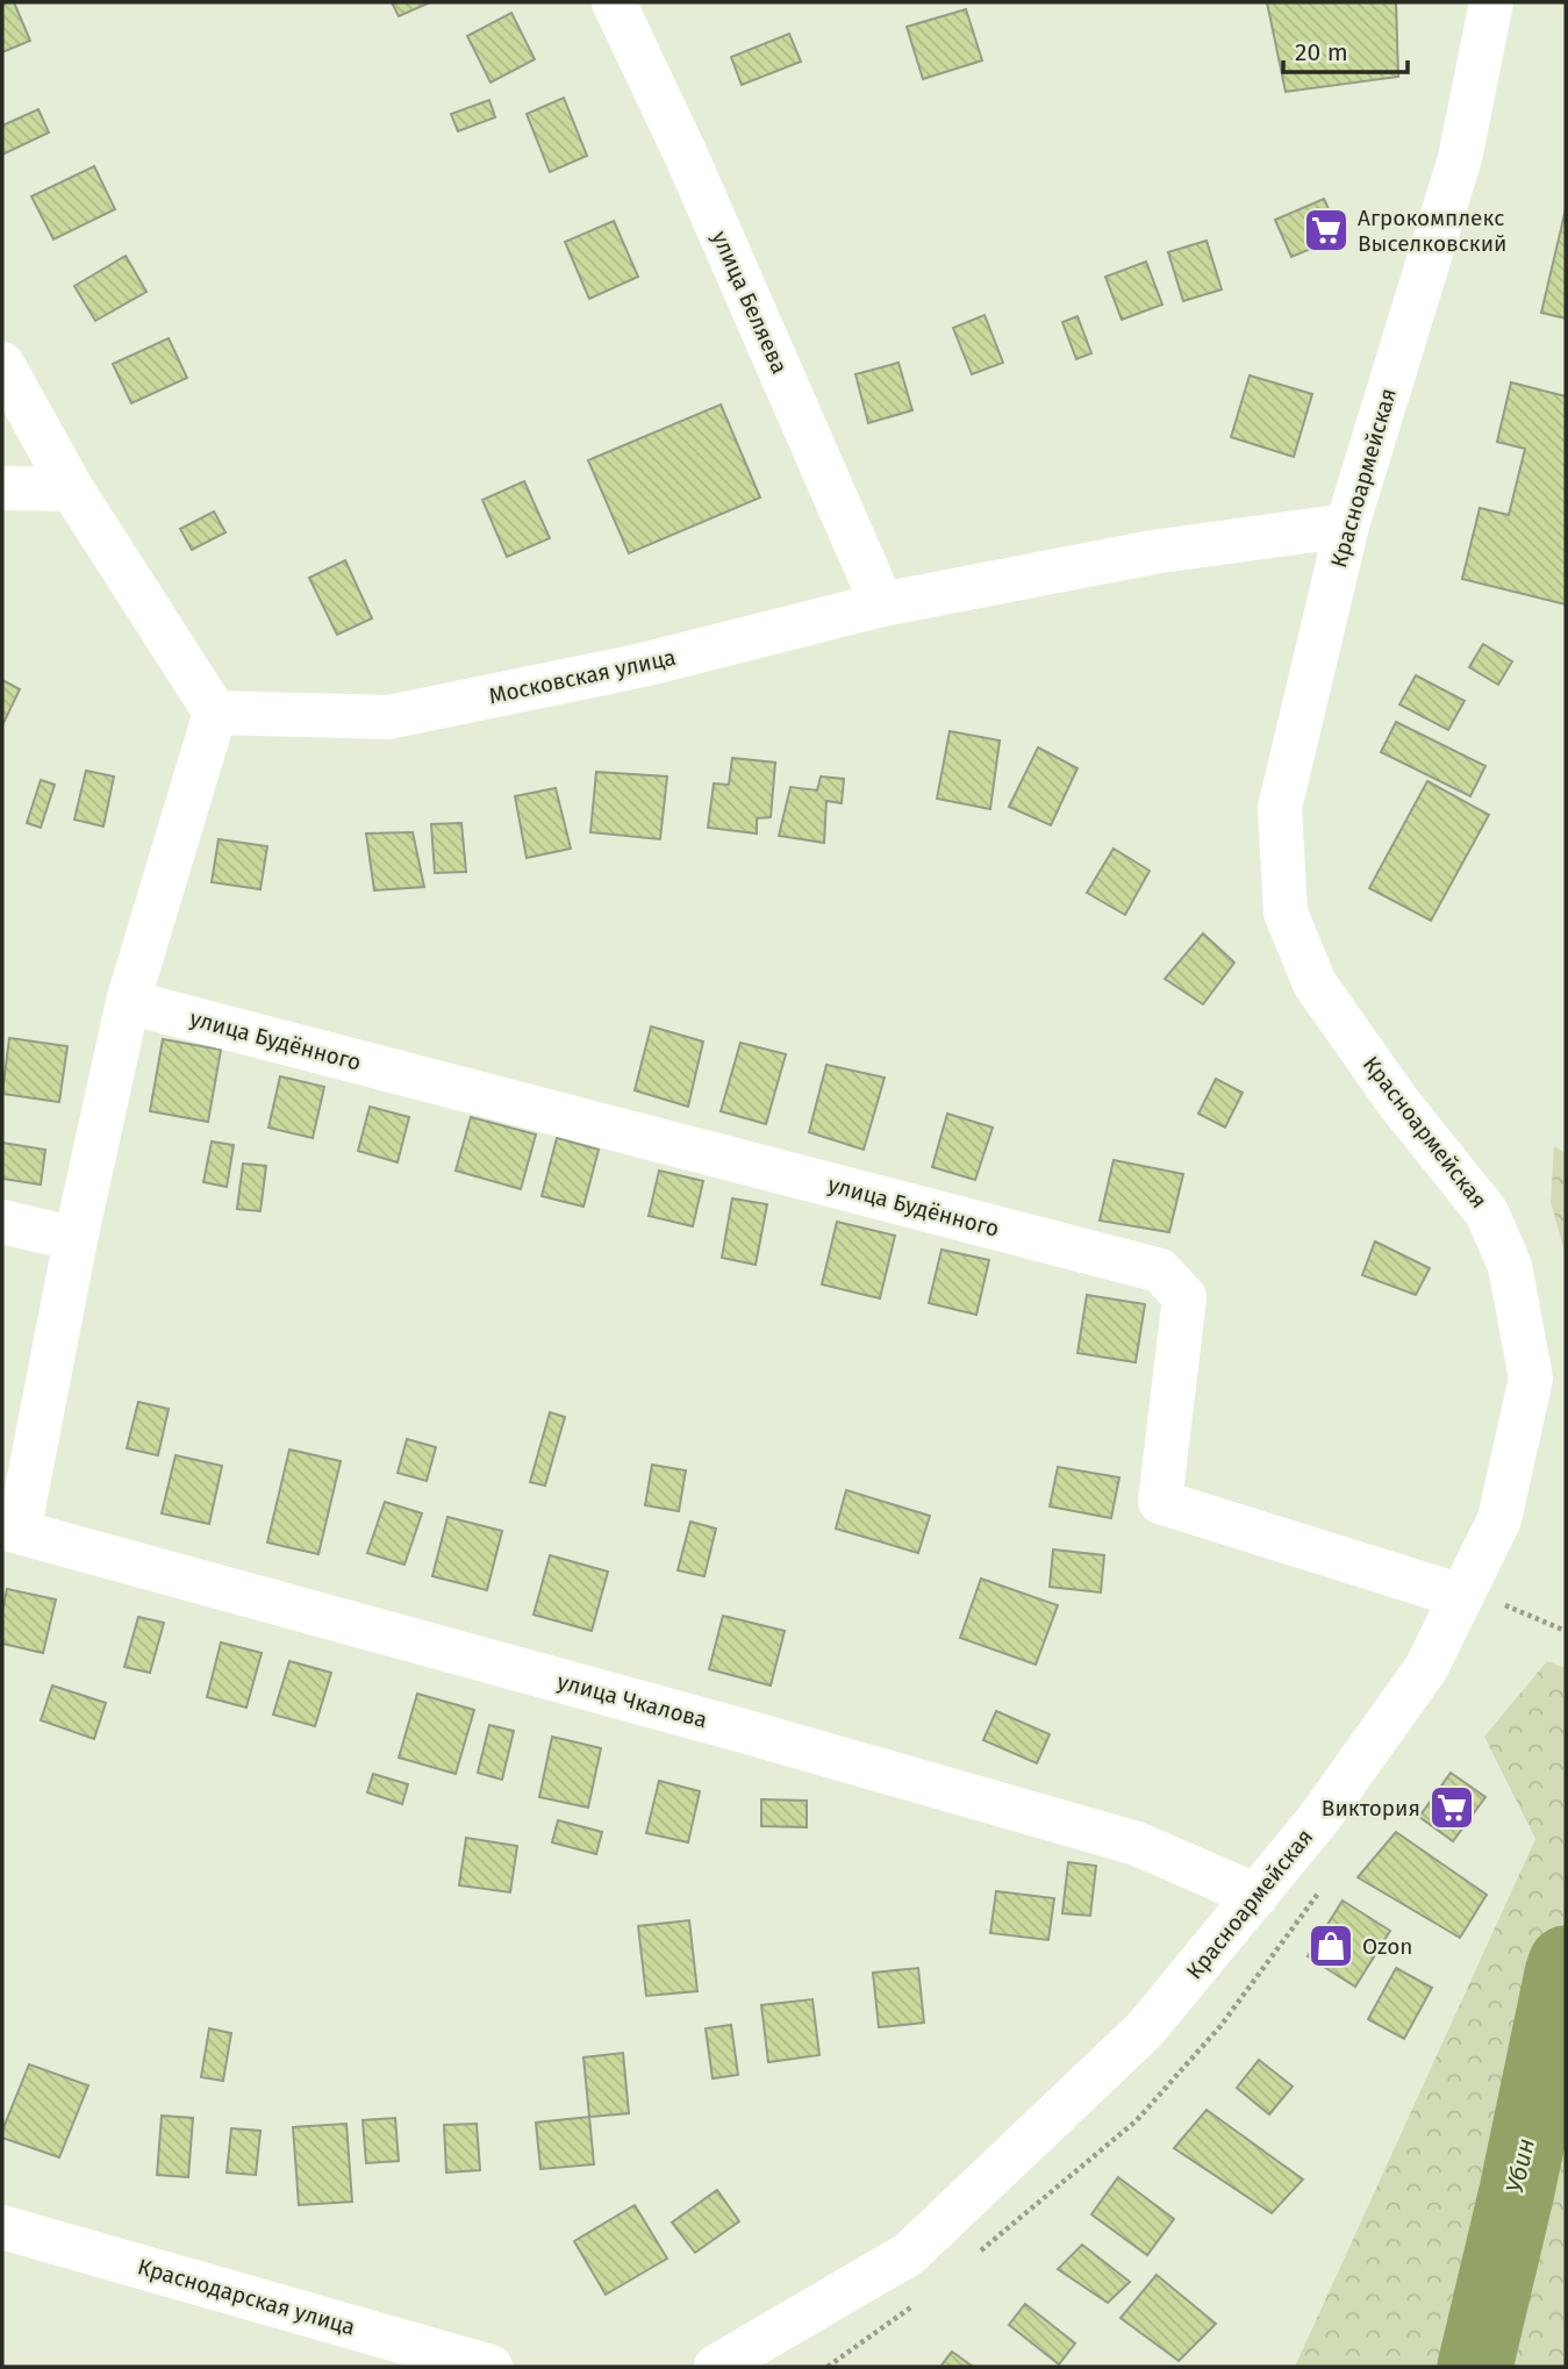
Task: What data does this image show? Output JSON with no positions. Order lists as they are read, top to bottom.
{
  "streets": {
    "street": [
      "улица Беляева",
      "Красноармейская",
      "Московская улица",
      "улица Будённого",
      "улица Чкалова",
      "Краснодарская улица"
    ]
  },
  "crossings": [
    ["улица Беляева", "Московская улица"],
    ["Красноармейская", "Московская улица"],
    ["Красноармейская", "улица Будённого"],
    ["Красноармейская", "улица Чкалова"]
  ],
  "water": ["Убин"],
  "places": {
    "supermarket": ["Агрокомплекс Выселковский", "Виктория"],
    "shop": ["Ozon"]
  },
  "scale_bar": "20 m"
}
